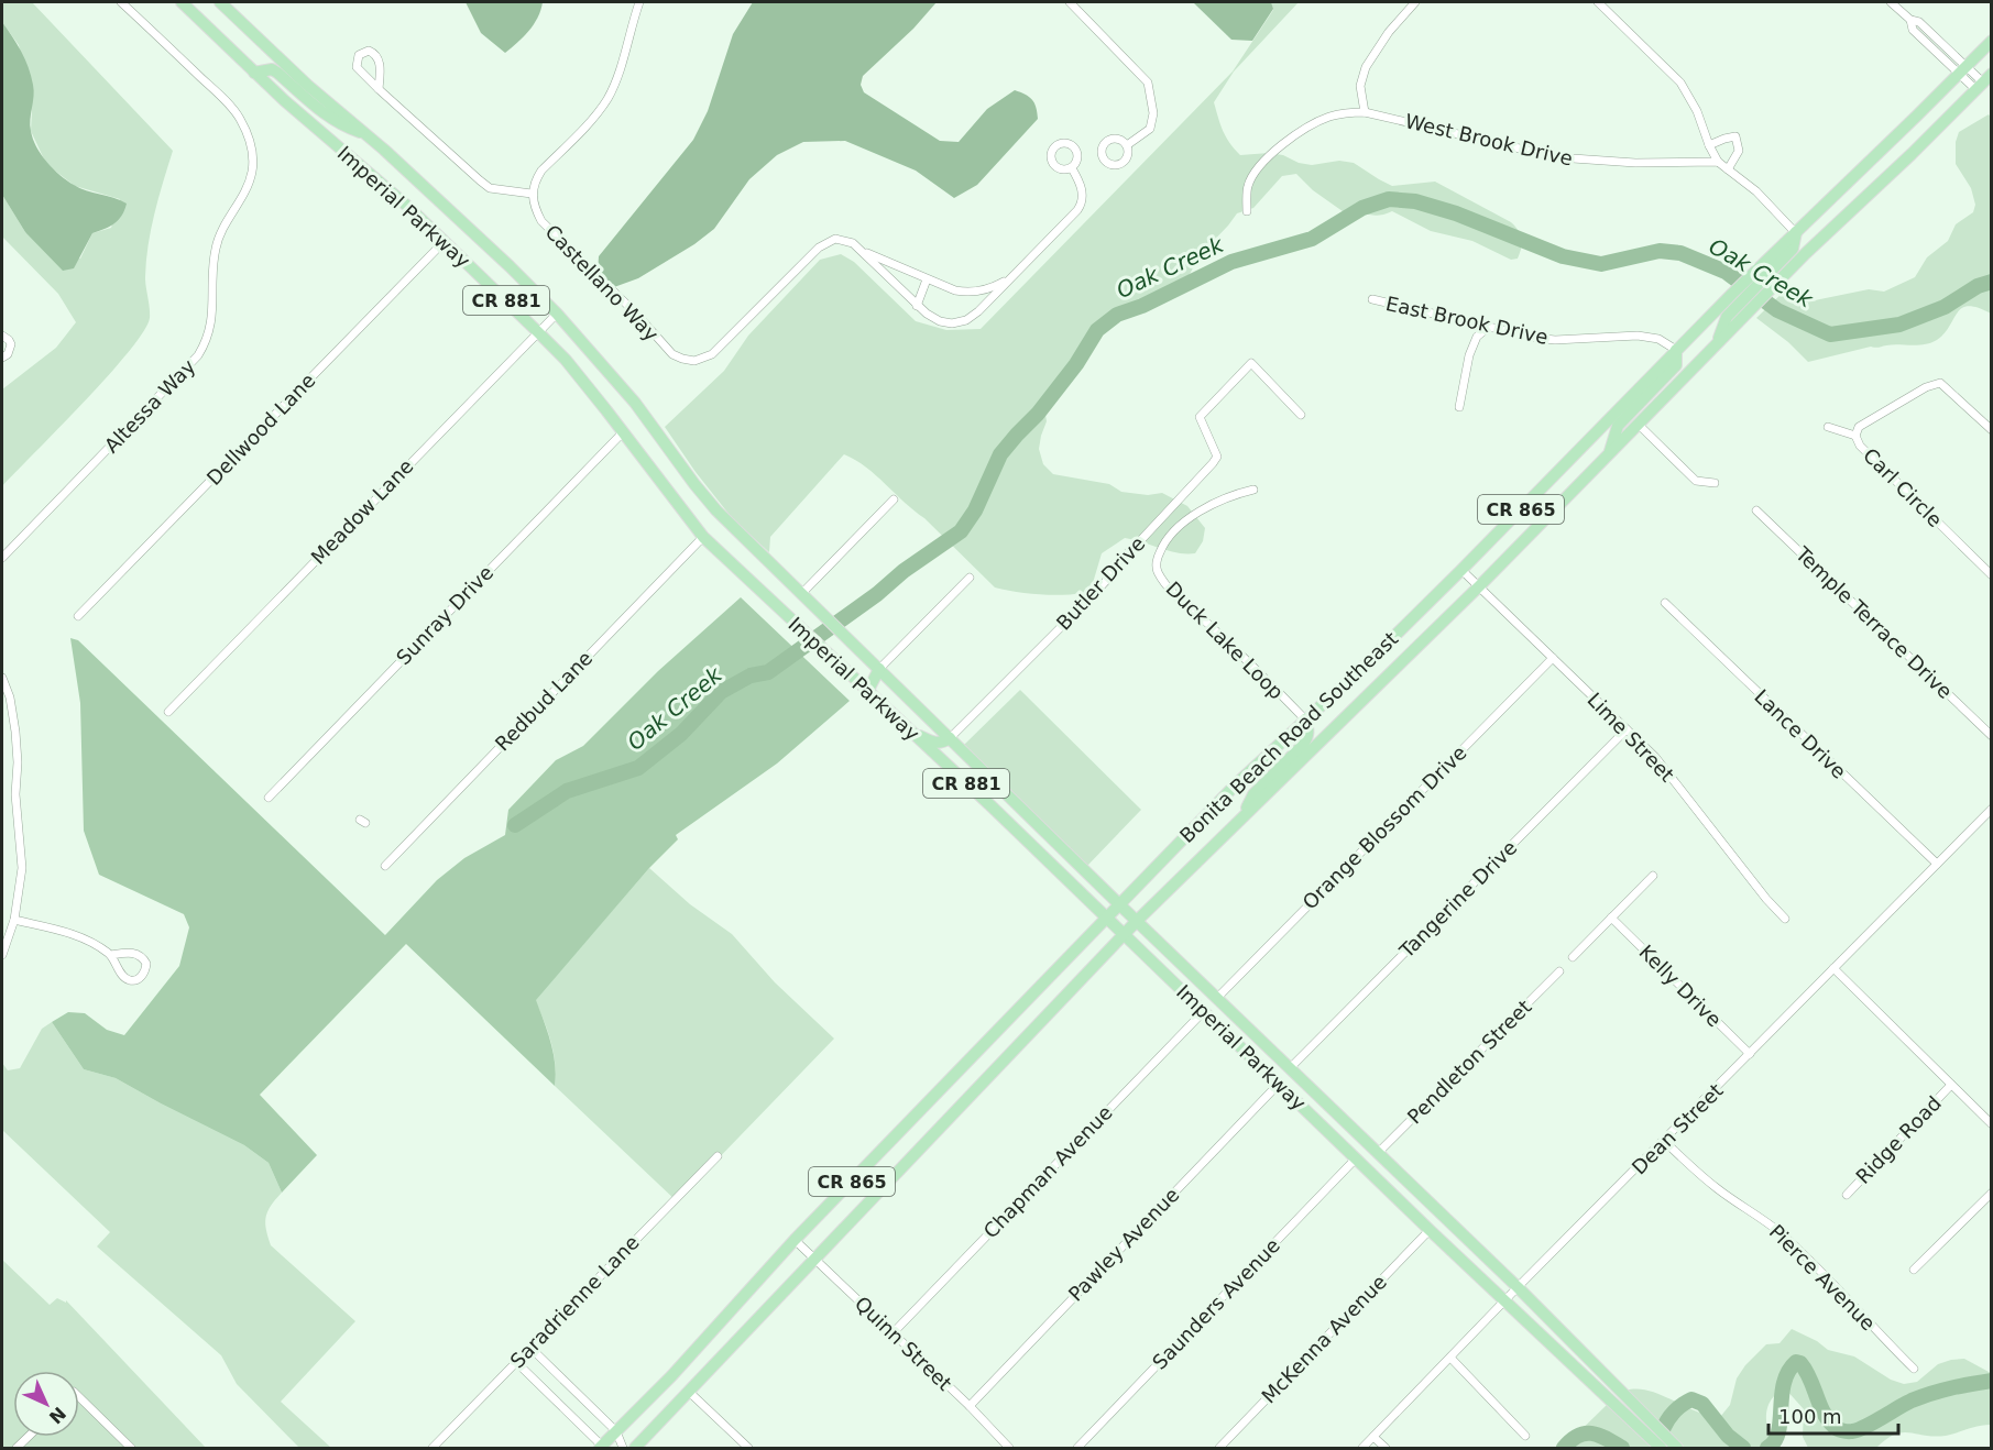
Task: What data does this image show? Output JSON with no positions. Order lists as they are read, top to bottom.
{
  "streets": {
    "main road": [
      "Imperial Parkway",
      "CR 881",
      "CR 865",
      "Bonita Beach Road Southeast"
    ],
    "street": [
      "West Brook Drive",
      "Castellano Way",
      "East Brook Drive",
      "Altessa Way",
      "Dellwood Lane",
      "Carl Circle",
      "Meadow Lane",
      "Butler Drive",
      "Sunray Drive",
      "Temple Terrace Drive",
      "Duck Lake Loop",
      "Redbud Lane",
      "Lance Drive",
      "Lime Street",
      "Orange Blossom Drive",
      "Tangerine Drive",
      "Kelly Drive",
      "Pendleton Street",
      "Dean Street",
      "Ridge Road",
      "Chapman Avenue",
      "Pawley Avenue",
      "Pierce Avenue",
      "Saradrienne Lane",
      "Saunders Avenue",
      "McKenna Avenue",
      "Quinn Street"
    ]
  },
  "crossings": [
    ["Imperial Parkway", "Dellwood Lane"],
    ["Imperial Parkway", "Meadow Lane"],
    ["Imperial Parkway", "Butler Drive"],
    ["Imperial Parkway", "Sunray Drive"],
    ["Imperial Parkway", "Redbud Lane"],
    ["Imperial Parkway", "Bonita Beach Road Southeast"],
    ["Imperial Parkway", "Orange Blossom Drive"],
    ["Imperial Parkway", "Tangerine Drive"],
    ["Imperial Parkway", "Pendleton Street"],
    ["Imperial Parkway", "Dean Street"],
    ["Imperial Parkway", "Chapman Avenue"],
    ["Imperial Parkway", "Pawley Avenue"],
    ["Imperial Parkway", "Saunders Avenue"],
    ["Imperial Parkway", "McKenna Avenue"],
    ["East Brook Drive", "Bonita Beach Road Southeast"],
    ["Duck Lake Loop", "Bonita Beach Road Southeast"],
    ["Lance Drive", "Dean Street"],
    ["Bonita Beach Road Southeast", "Lime Street"],
    ["Bonita Beach Road Southeast", "Quinn Street"],
    ["Lime Street", "Orange Blossom Drive"],
    ["Lime Street", "Tangerine Drive"],
    ["Kelly Drive", "Dean Street"],
    ["Dean Street", "Pierce Avenue"],
    ["Chapman Avenue", "Quinn Street"],
    ["Pawley Avenue", "Quinn Street"]
  ],
  "water": ["Oak Creek"],
  "scale_bar": "100 m",
  "north": "bottom right"
}
